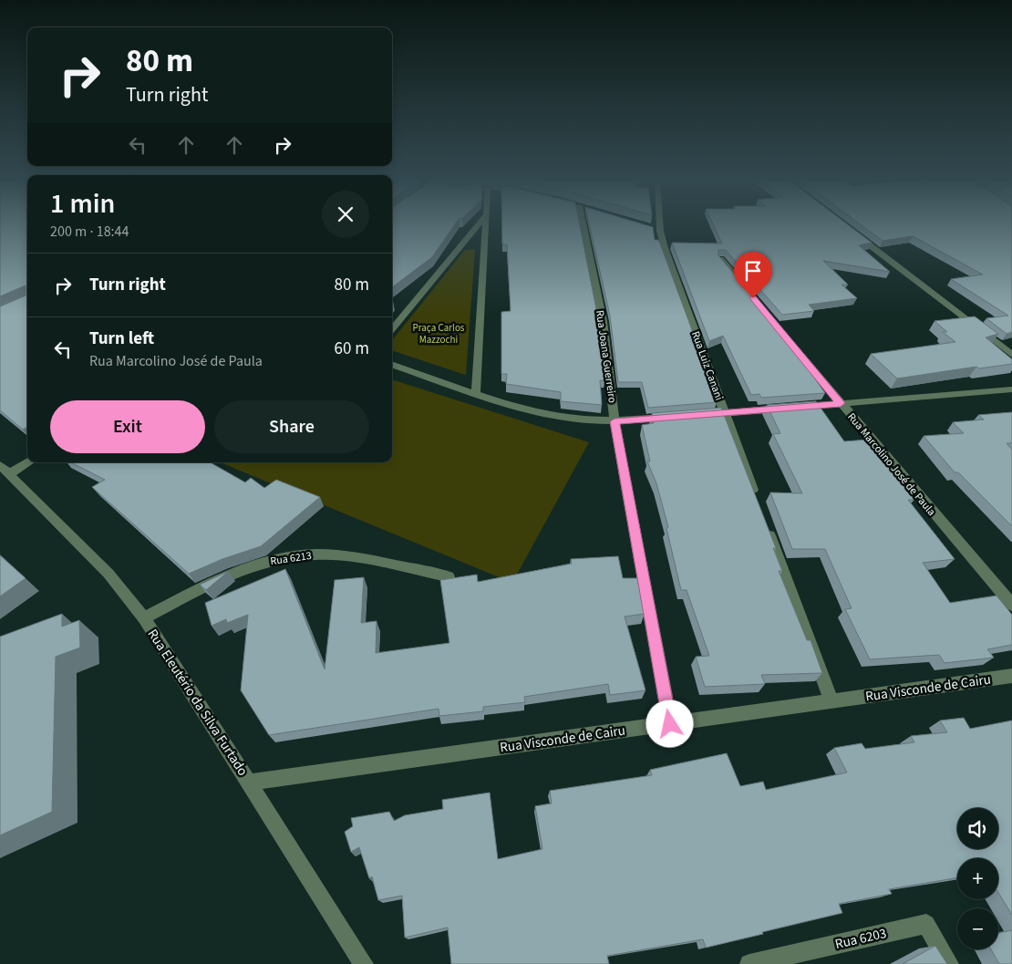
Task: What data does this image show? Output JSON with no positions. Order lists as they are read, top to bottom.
{
  "streets": {
    "street": [
      "Rua Joana Guerreiro",
      "Rua Luiz Canani",
      "Rua Marcolino José de Paula",
      "Rua 6213",
      "Rua Visconde de Cairu",
      "Rua Eleutério da Silva Furtado",
      "Rua 6203"
    ]
  },
  "crossings": [
    ["Rua Joana Guerreiro", "Rua Visconde de Cairu"],
    ["Rua 6213", "Rua Eleutério da Silva Furtado"],
    ["Rua Visconde de Cairu", "Rua Eleutério da Silva Furtado"]
  ],
  "parks": ["Praça Carlos Mazzochi"],
  "page": {
    "turn": ["80 m", "Turn right"],
    "heading": ["1 min", "200 m · 18:44"],
    "list": [
      {
        "name": "Turn right",
        "value": "80 m"
      },
      {
        "name": "Turn left",
        "note": "Rua Marcolino José de Paula",
        "value": "60 m"
      }
    ],
    "buttons": ["Exit", "Share"],
    "map_buttons": ["+", "−"]
  }
}
